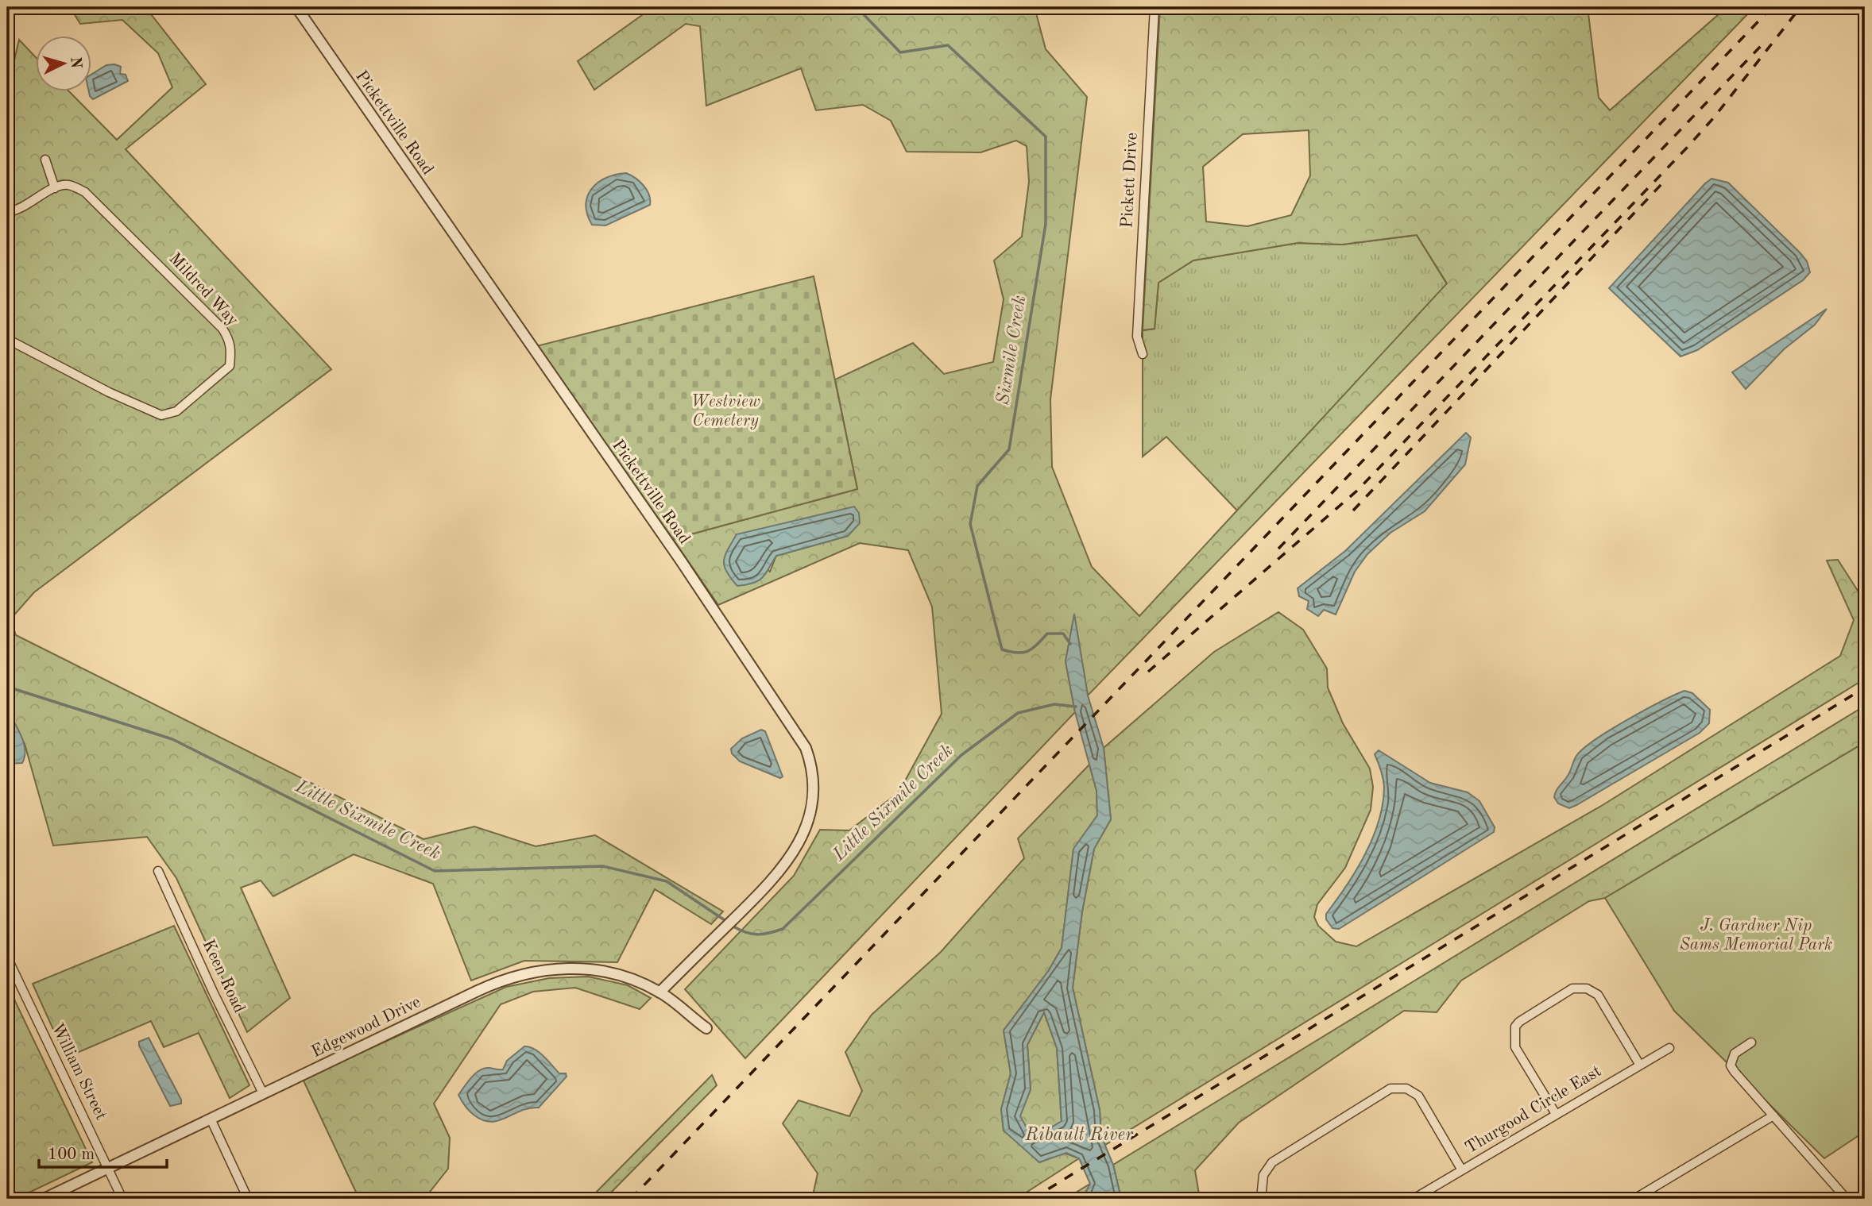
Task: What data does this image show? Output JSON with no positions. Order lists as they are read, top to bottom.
{
  "streets": {
    "street": [
      "Pickettville Road",
      "Pickett Drive",
      "Mildred Way",
      "Keen Road",
      "Edgewood Drive",
      "William Street",
      "Thurgood Circle East"
    ]
  },
  "crossings": [
    ["Pickettville Road", "Edgewood Drive"],
    ["Keen Road", "Edgewood Drive"],
    ["Edgewood Drive", "William Street"]
  ],
  "water": ["Sixmile Creek", "Little Sixmile Creek", "Ribault River"],
  "parks": ["Westview Cemetery", "J. Gardner Nip Sams Memorial Park"],
  "scale_bar": "100 m",
  "north": "right"
}
